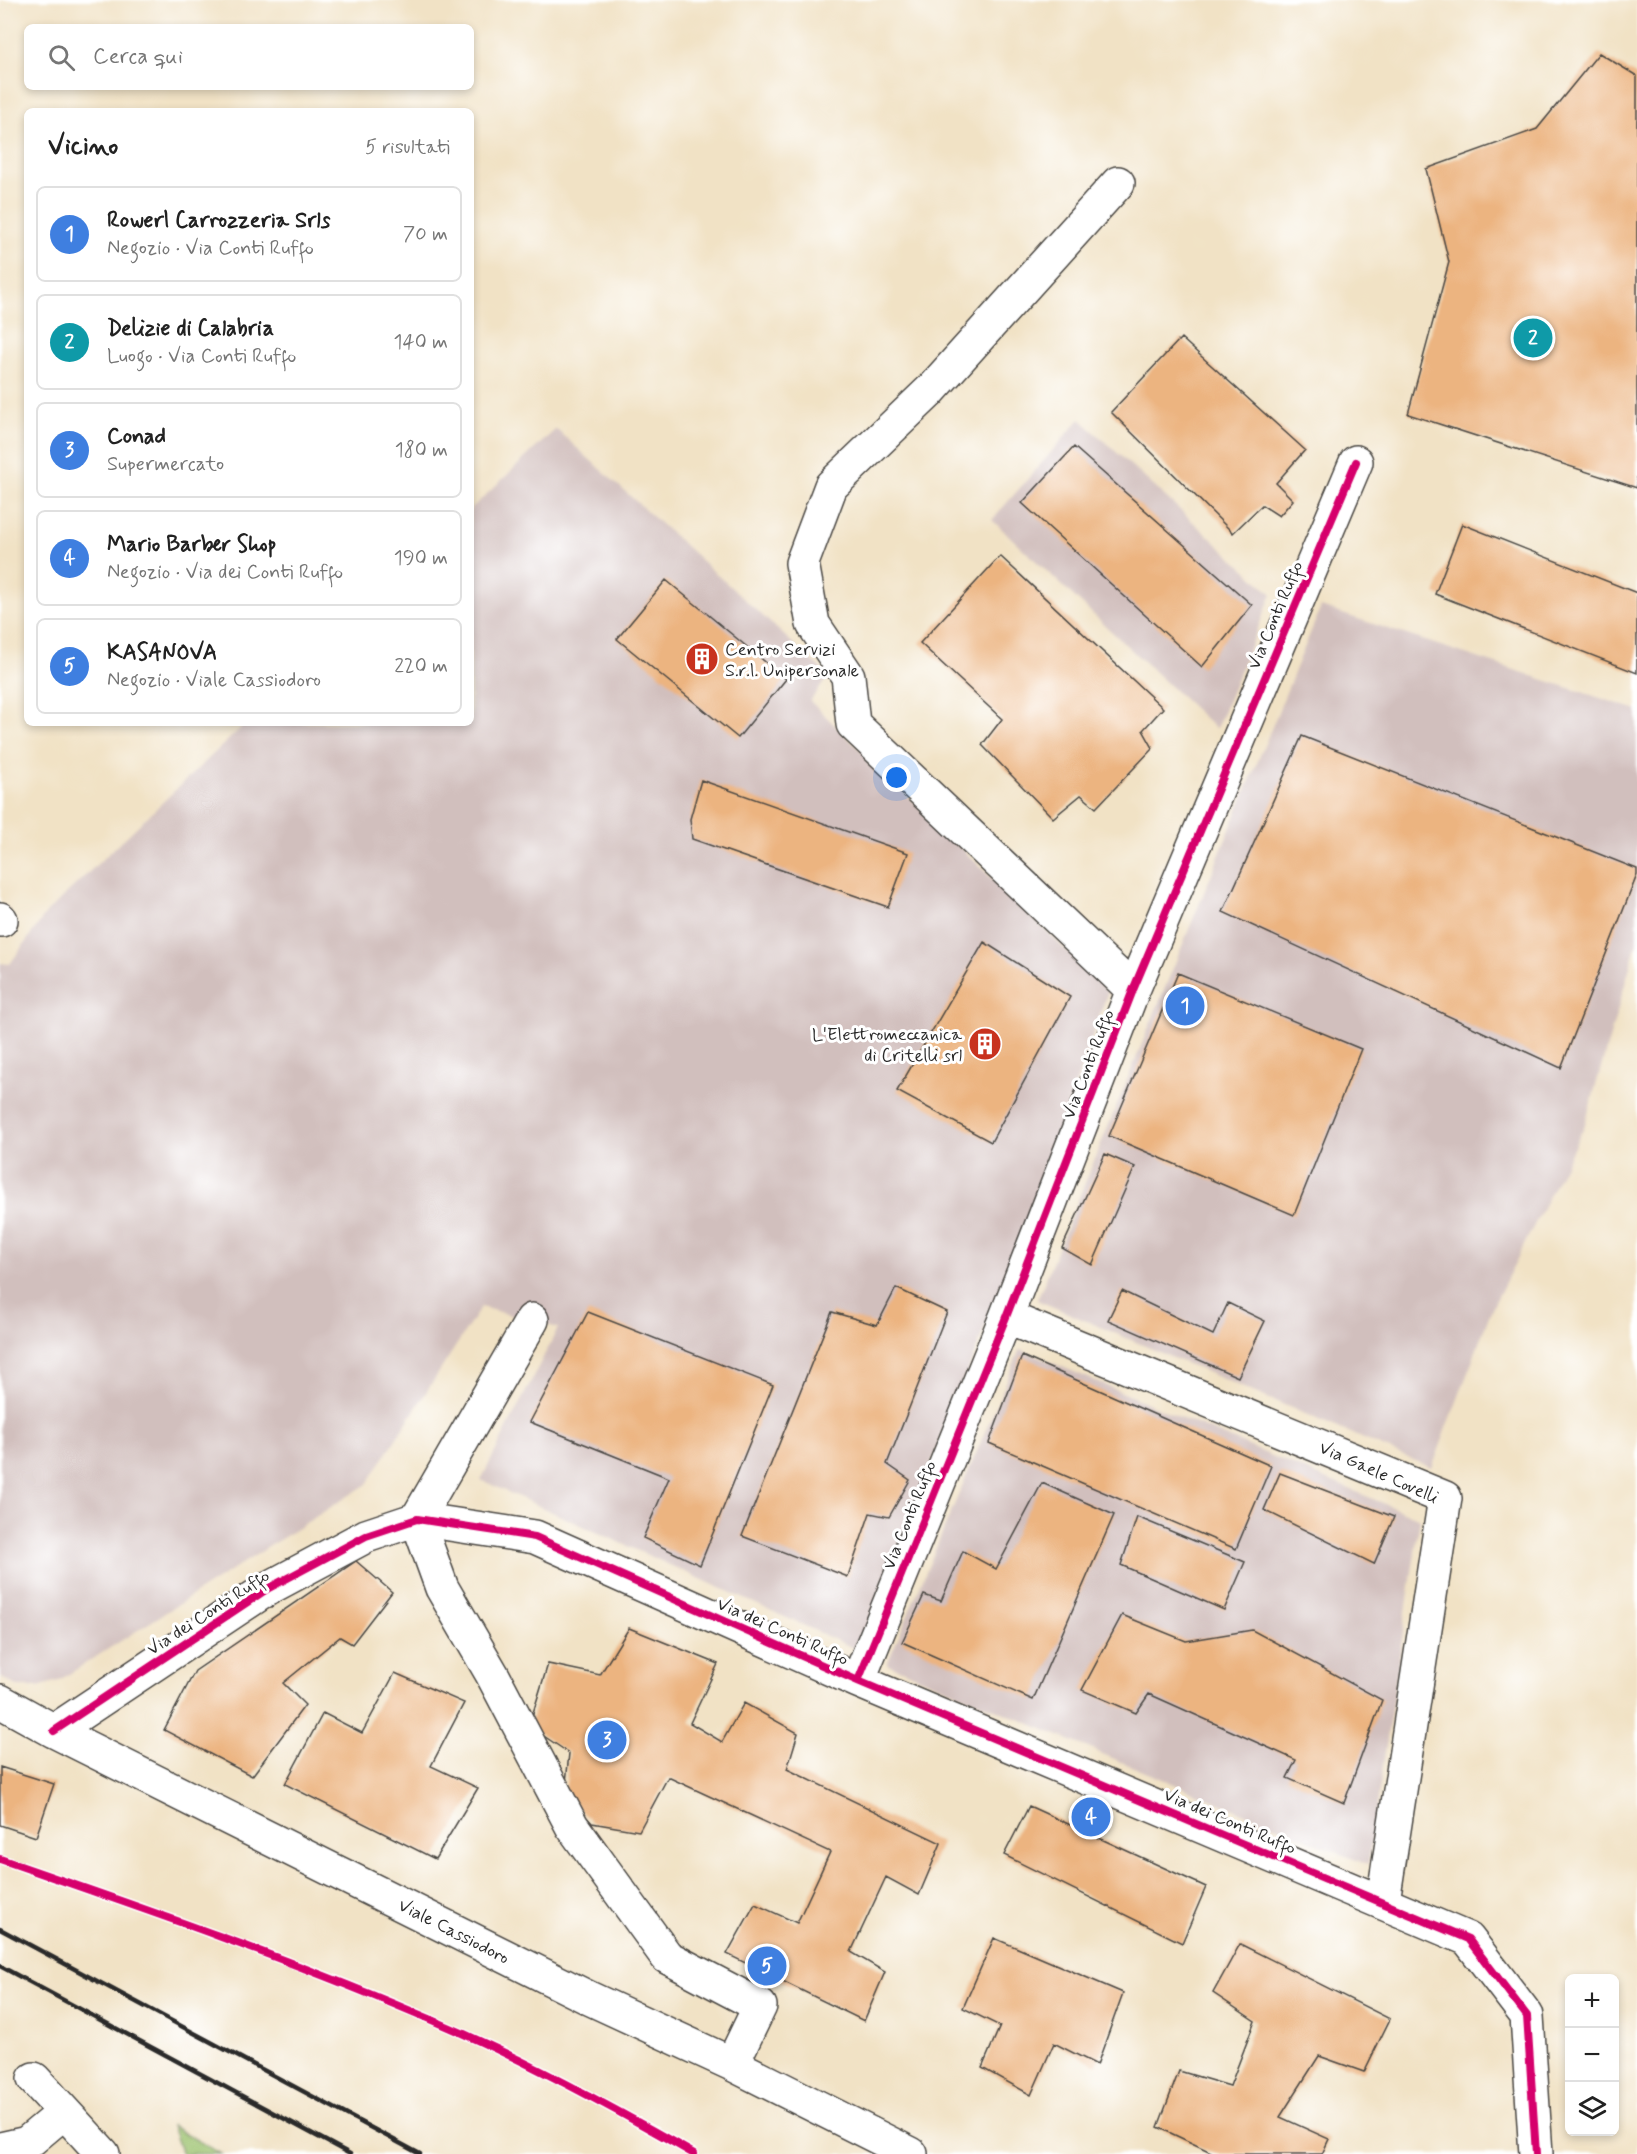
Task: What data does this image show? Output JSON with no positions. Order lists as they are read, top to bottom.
{
  "streets": {
    "street": [
      "Via Conti Ruffo",
      "Via Gaele Covelli",
      "Via dei Conti Ruffo",
      "Viale Cassiodoro"
    ]
  },
  "crossings": [
    ["Via Conti Ruffo", "Via Gaele Covelli"],
    ["Via Conti Ruffo", "Via dei Conti Ruffo"],
    ["Via Gaele Covelli", "Via dei Conti Ruffo"],
    ["Via dei Conti Ruffo", "Viale Cassiodoro"]
  ],
  "places": {
    "building": ["Centro Servizi S.r.l. Unipersonale", "L'Elettromeccanica di Critelli srl"]
  },
  "page": {
    "search": "Cerca qui",
    "heading": ["Vicino", "5 risultati"],
    "list": [
      {
        "mark": "1",
        "name": "Rowerl Carrozzeria Srls",
        "note": "Negozio · Via Conti Ruffo",
        "value": "70 m"
      },
      {
        "mark": "2",
        "name": "Delizie di Calabria",
        "note": "Luogo · Via Conti Ruffo",
        "value": "140 m"
      },
      {
        "mark": "3",
        "name": "Conad",
        "note": "Supermercato",
        "value": "180 m"
      },
      {
        "mark": "4",
        "name": "Mario Barber Shop",
        "note": "Negozio · Via dei Conti Ruffo",
        "value": "190 m"
      },
      {
        "mark": "5",
        "name": "KASANOVA",
        "note": "Negozio · Viale Cassiodoro",
        "value": "220 m"
      }
    ],
    "pins": [
      "2",
      "1",
      "3",
      "4",
      "5"
    ],
    "map_buttons": ["+", "−"]
  }
}
